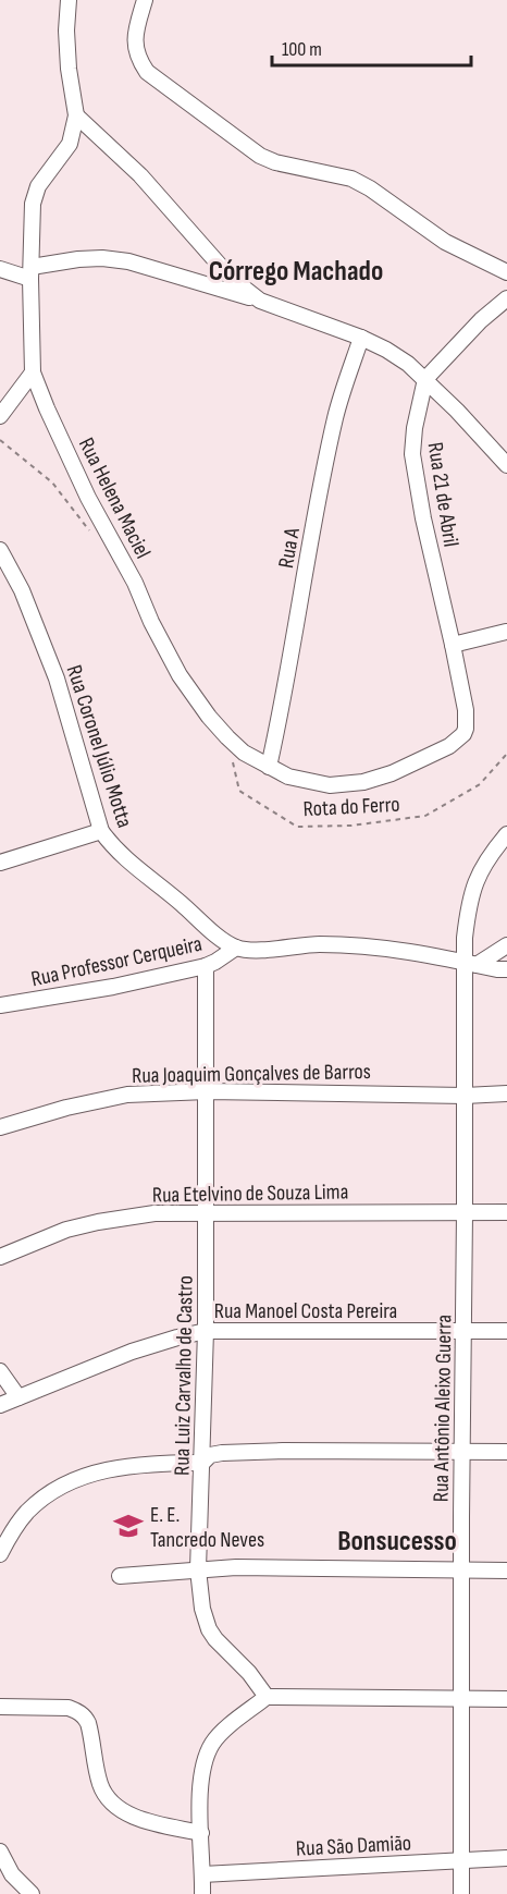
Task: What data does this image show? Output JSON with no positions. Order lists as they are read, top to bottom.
{
  "streets": {
    "street": [
      "Rua 21 de Abril",
      "Rua Helena Maciel",
      "Rua A",
      "Rua Coronel Júlio Motta",
      "Rua Professor Cerqueira",
      "Rua Joaquim Gonçalves de Barros",
      "Rua Etelvino de Souza Lima",
      "Rua Manoel Costa Pereira",
      "Rua Luiz Carvalho de Castro",
      "Rua Antônio Aleixo Guerra",
      "Rua São Damião"
    ],
    "path": ["Rota do Ferro"]
  },
  "crossings": [
    ["Rua 21 de Abril", "Rua Helena Maciel"],
    ["Rua Helena Maciel", "Rua A"],
    ["Rua Helena Maciel", "Rota do Ferro"],
    ["Rua Coronel Júlio Motta", "Rua Professor Cerqueira"],
    ["Rua Professor Cerqueira", "Rua Luiz Carvalho de Castro"],
    ["Rua Joaquim Gonçalves de Barros", "Rua Luiz Carvalho de Castro"],
    ["Rua Joaquim Gonçalves de Barros", "Rua Antônio Aleixo Guerra"],
    ["Rua Etelvino de Souza Lima", "Rua Luiz Carvalho de Castro"],
    ["Rua Etelvino de Souza Lima", "Rua Antônio Aleixo Guerra"],
    ["Rua Manoel Costa Pereira", "Rua Luiz Carvalho de Castro"],
    ["Rua Manoel Costa Pereira", "Rua Antônio Aleixo Guerra"],
    ["Rua Antônio Aleixo Guerra", "Rua São Damião"]
  ],
  "districts": ["Córrego Machado", "Bonsucesso"],
  "places": {
    "school or university": ["E. E. Tancredo Neves"]
  },
  "scale_bar": "100 m"
}
